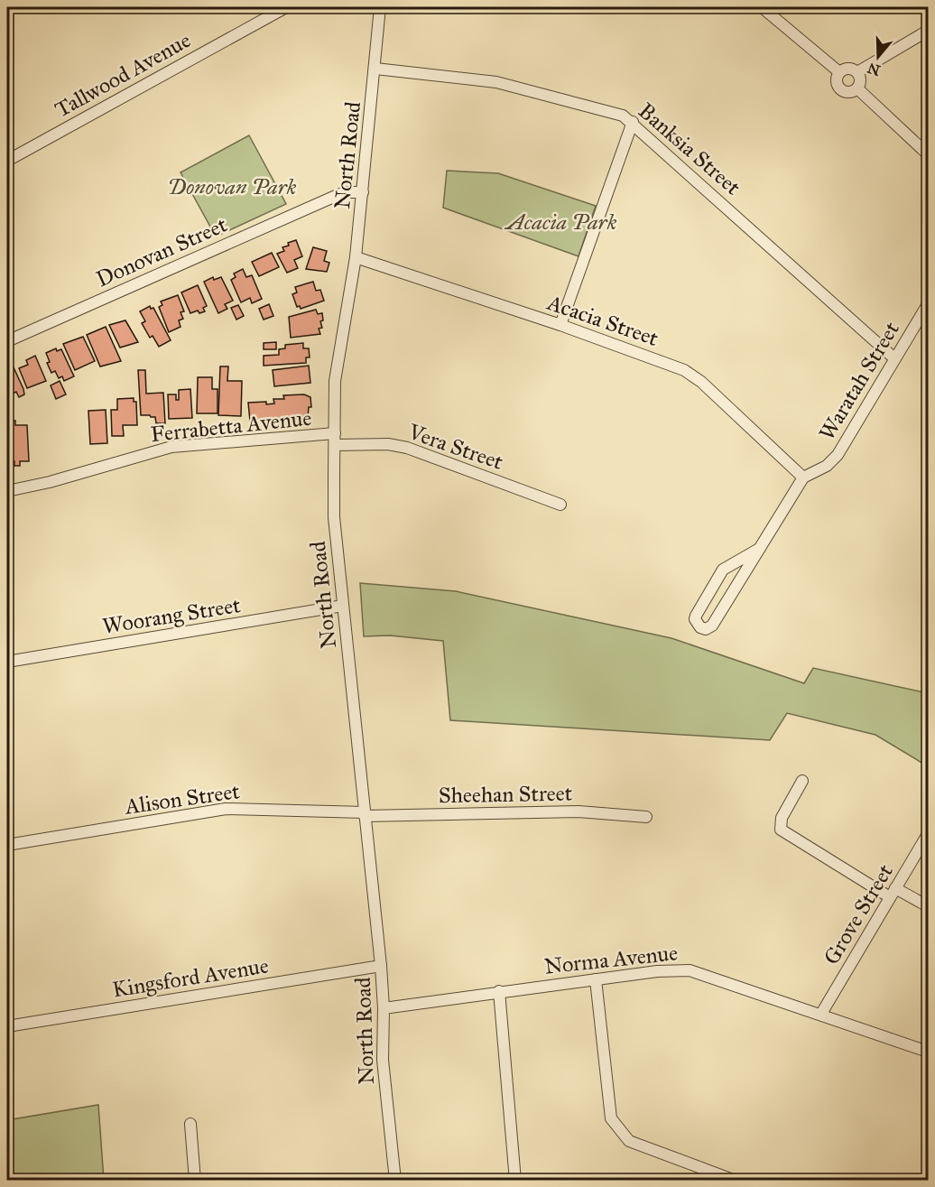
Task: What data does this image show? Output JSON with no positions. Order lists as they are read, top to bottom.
{
  "streets": {
    "street": [
      "Tallwood Avenue",
      "Banksia Street",
      "North Road",
      "Donovan Street",
      "Acacia Street",
      "Waratah Street",
      "Ferrabetta Avenue",
      "Vera Street",
      "Woorang Street",
      "Sheehan Street",
      "Alison Street",
      "Grove Street",
      "Norma Avenue",
      "Kingsford Avenue"
    ]
  },
  "crossings": [
    ["Banksia Street", "North Road"],
    ["Banksia Street", "Waratah Street"],
    ["North Road", "Donovan Street"],
    ["North Road", "Acacia Street"],
    ["North Road", "Ferrabetta Avenue"],
    ["North Road", "Vera Street"],
    ["North Road", "Woorang Street"],
    ["North Road", "Sheehan Street"],
    ["North Road", "Alison Street"],
    ["North Road", "Norma Avenue"],
    ["North Road", "Kingsford Avenue"],
    ["Acacia Street", "Waratah Street"],
    ["Ferrabetta Avenue", "Vera Street"],
    ["Sheehan Street", "Alison Street"],
    ["Grove Street", "Norma Avenue"]
  ],
  "parks": ["Donovan Park", "Acacia Park"],
  "north": "bottom"
}
